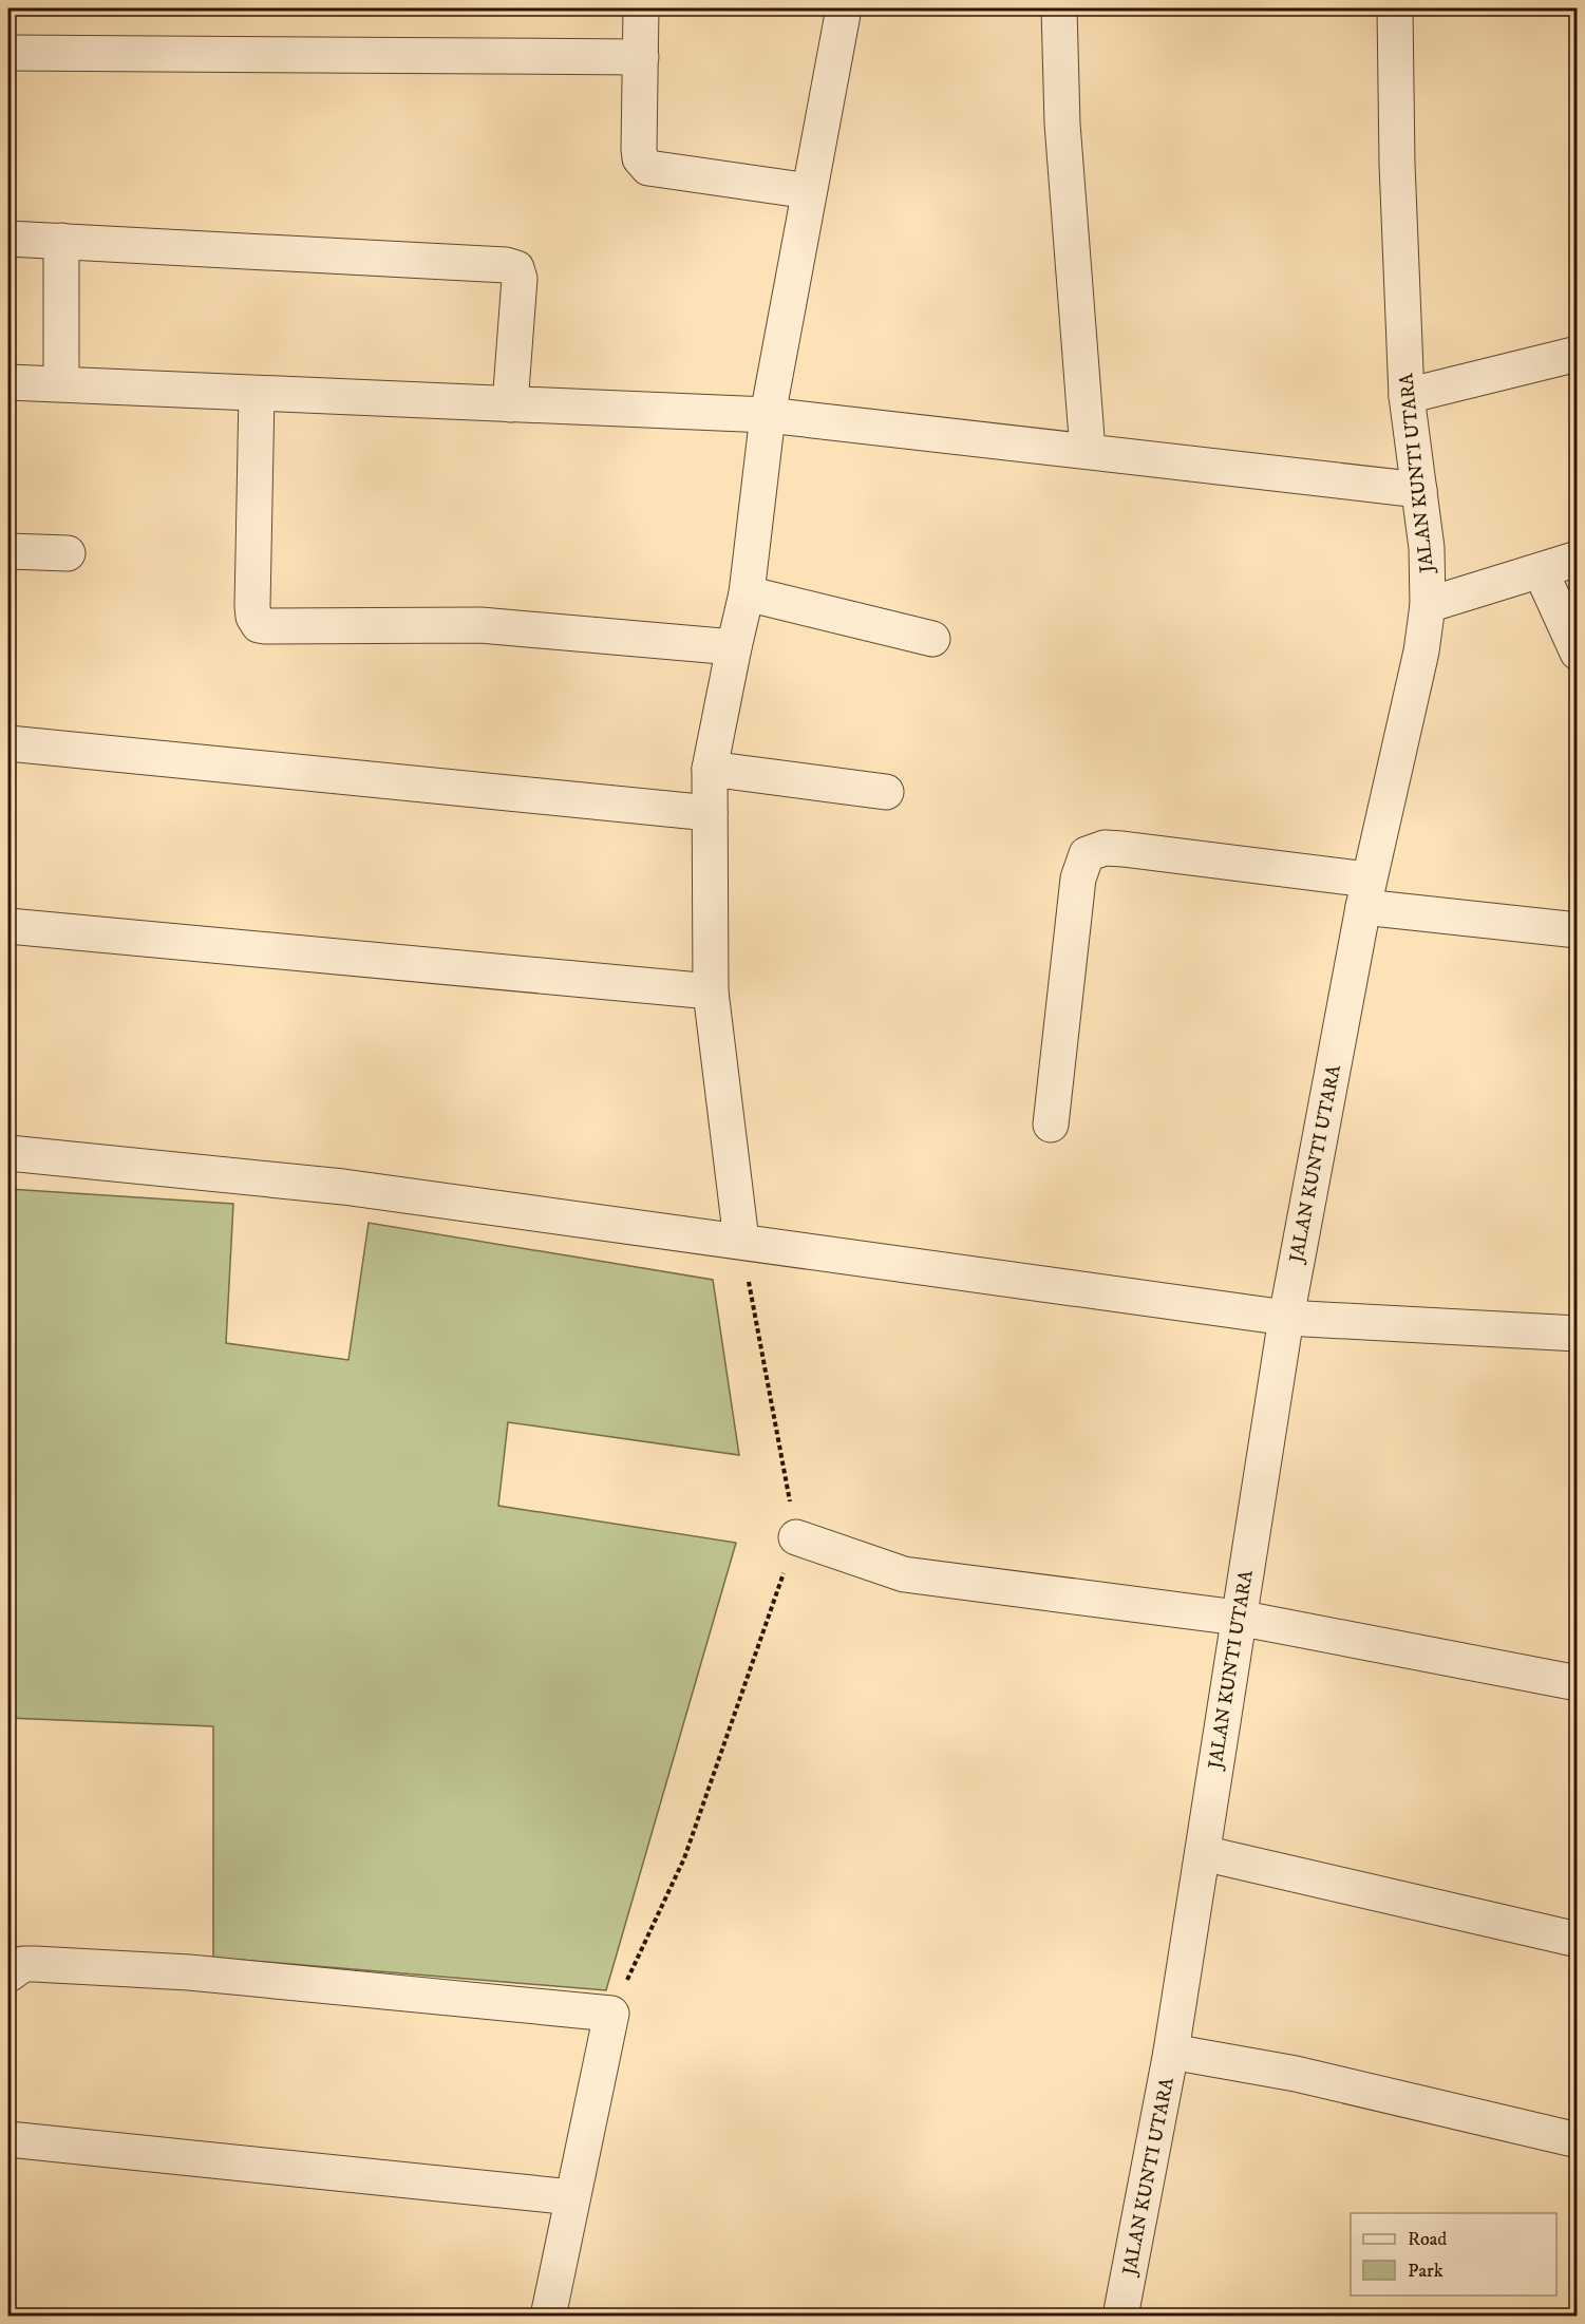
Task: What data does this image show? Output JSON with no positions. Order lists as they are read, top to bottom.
{
  "streets": {
    "street": ["JALAN KUNTI UTARA"]
  },
  "legend": ["Road", "Park"]
}
